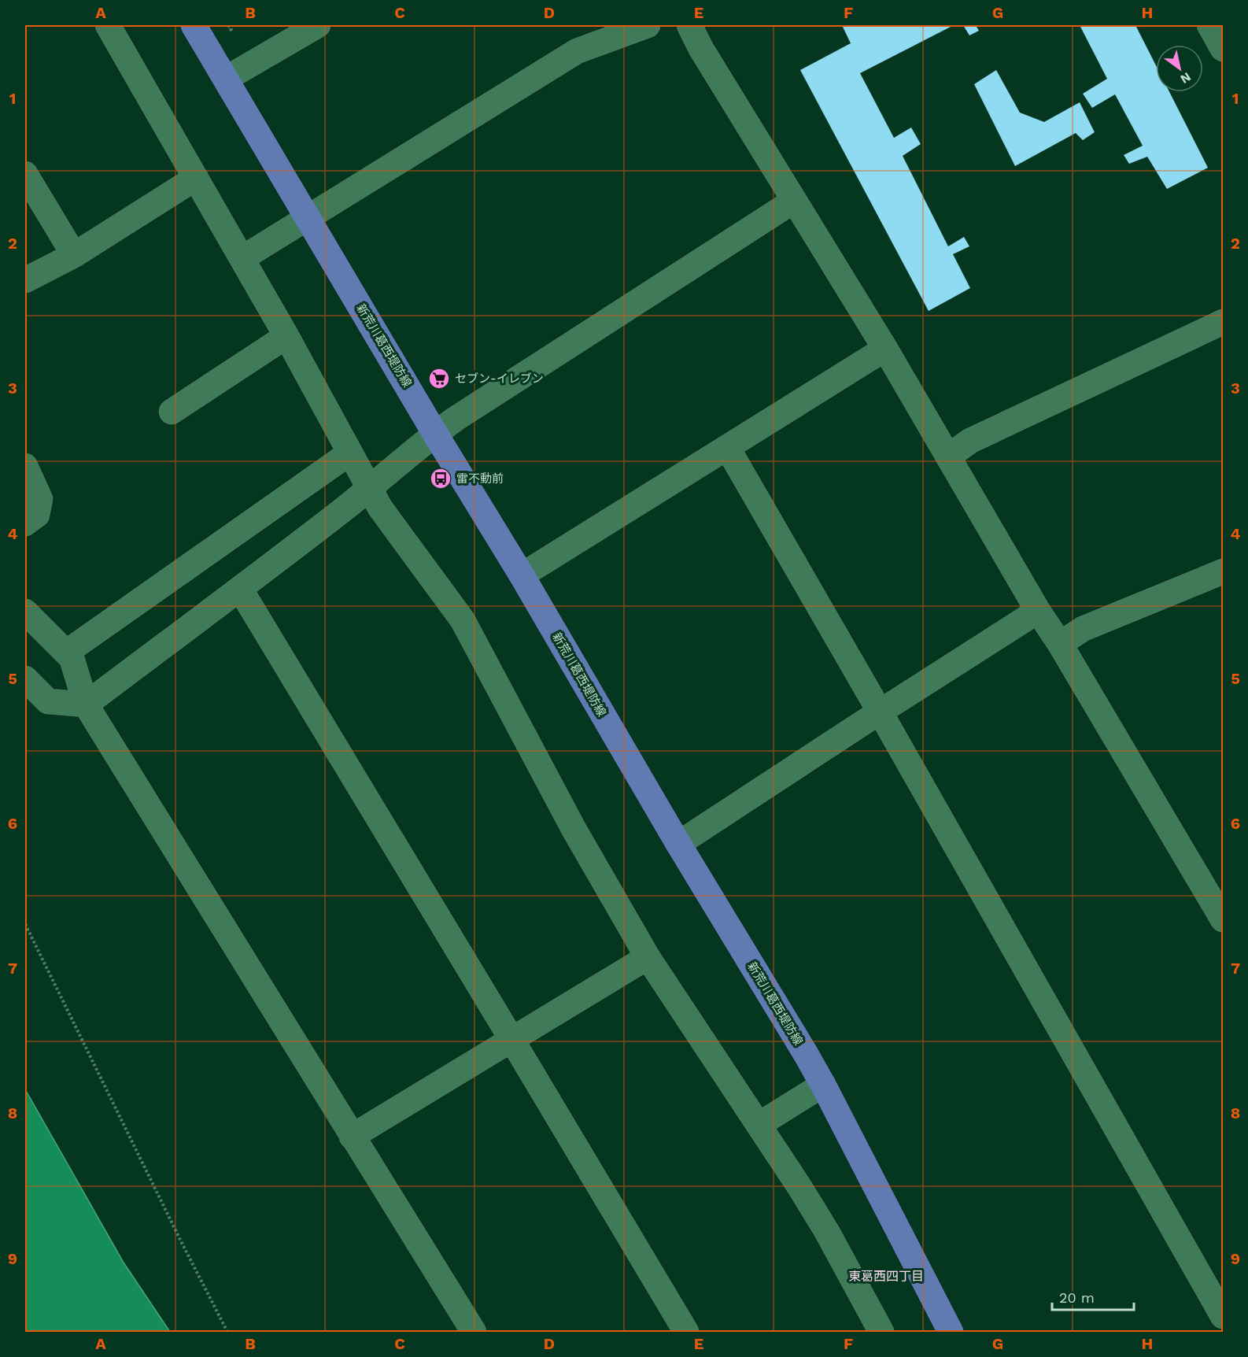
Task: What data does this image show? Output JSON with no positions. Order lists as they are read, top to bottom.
{
  "streets": {
    "main road": ["新荒川葛西堤防線"]
  },
  "districts": ["東葛西四丁目"],
  "places": {
    "supermarket": ["セブン-イレブン"],
    "bus stop": ["雷不動前"]
  },
  "scale_bar": "20 m",
  "north": "bottom right",
  "grid": {
    "columns": [
      "A",
      "B",
      "C",
      "D",
      "E",
      "F",
      "G",
      "H"
    ],
    "rows": [
      "1",
      "2",
      "3",
      "4",
      "5",
      "6",
      "7",
      "8",
      "9"
    ]
  }
}
